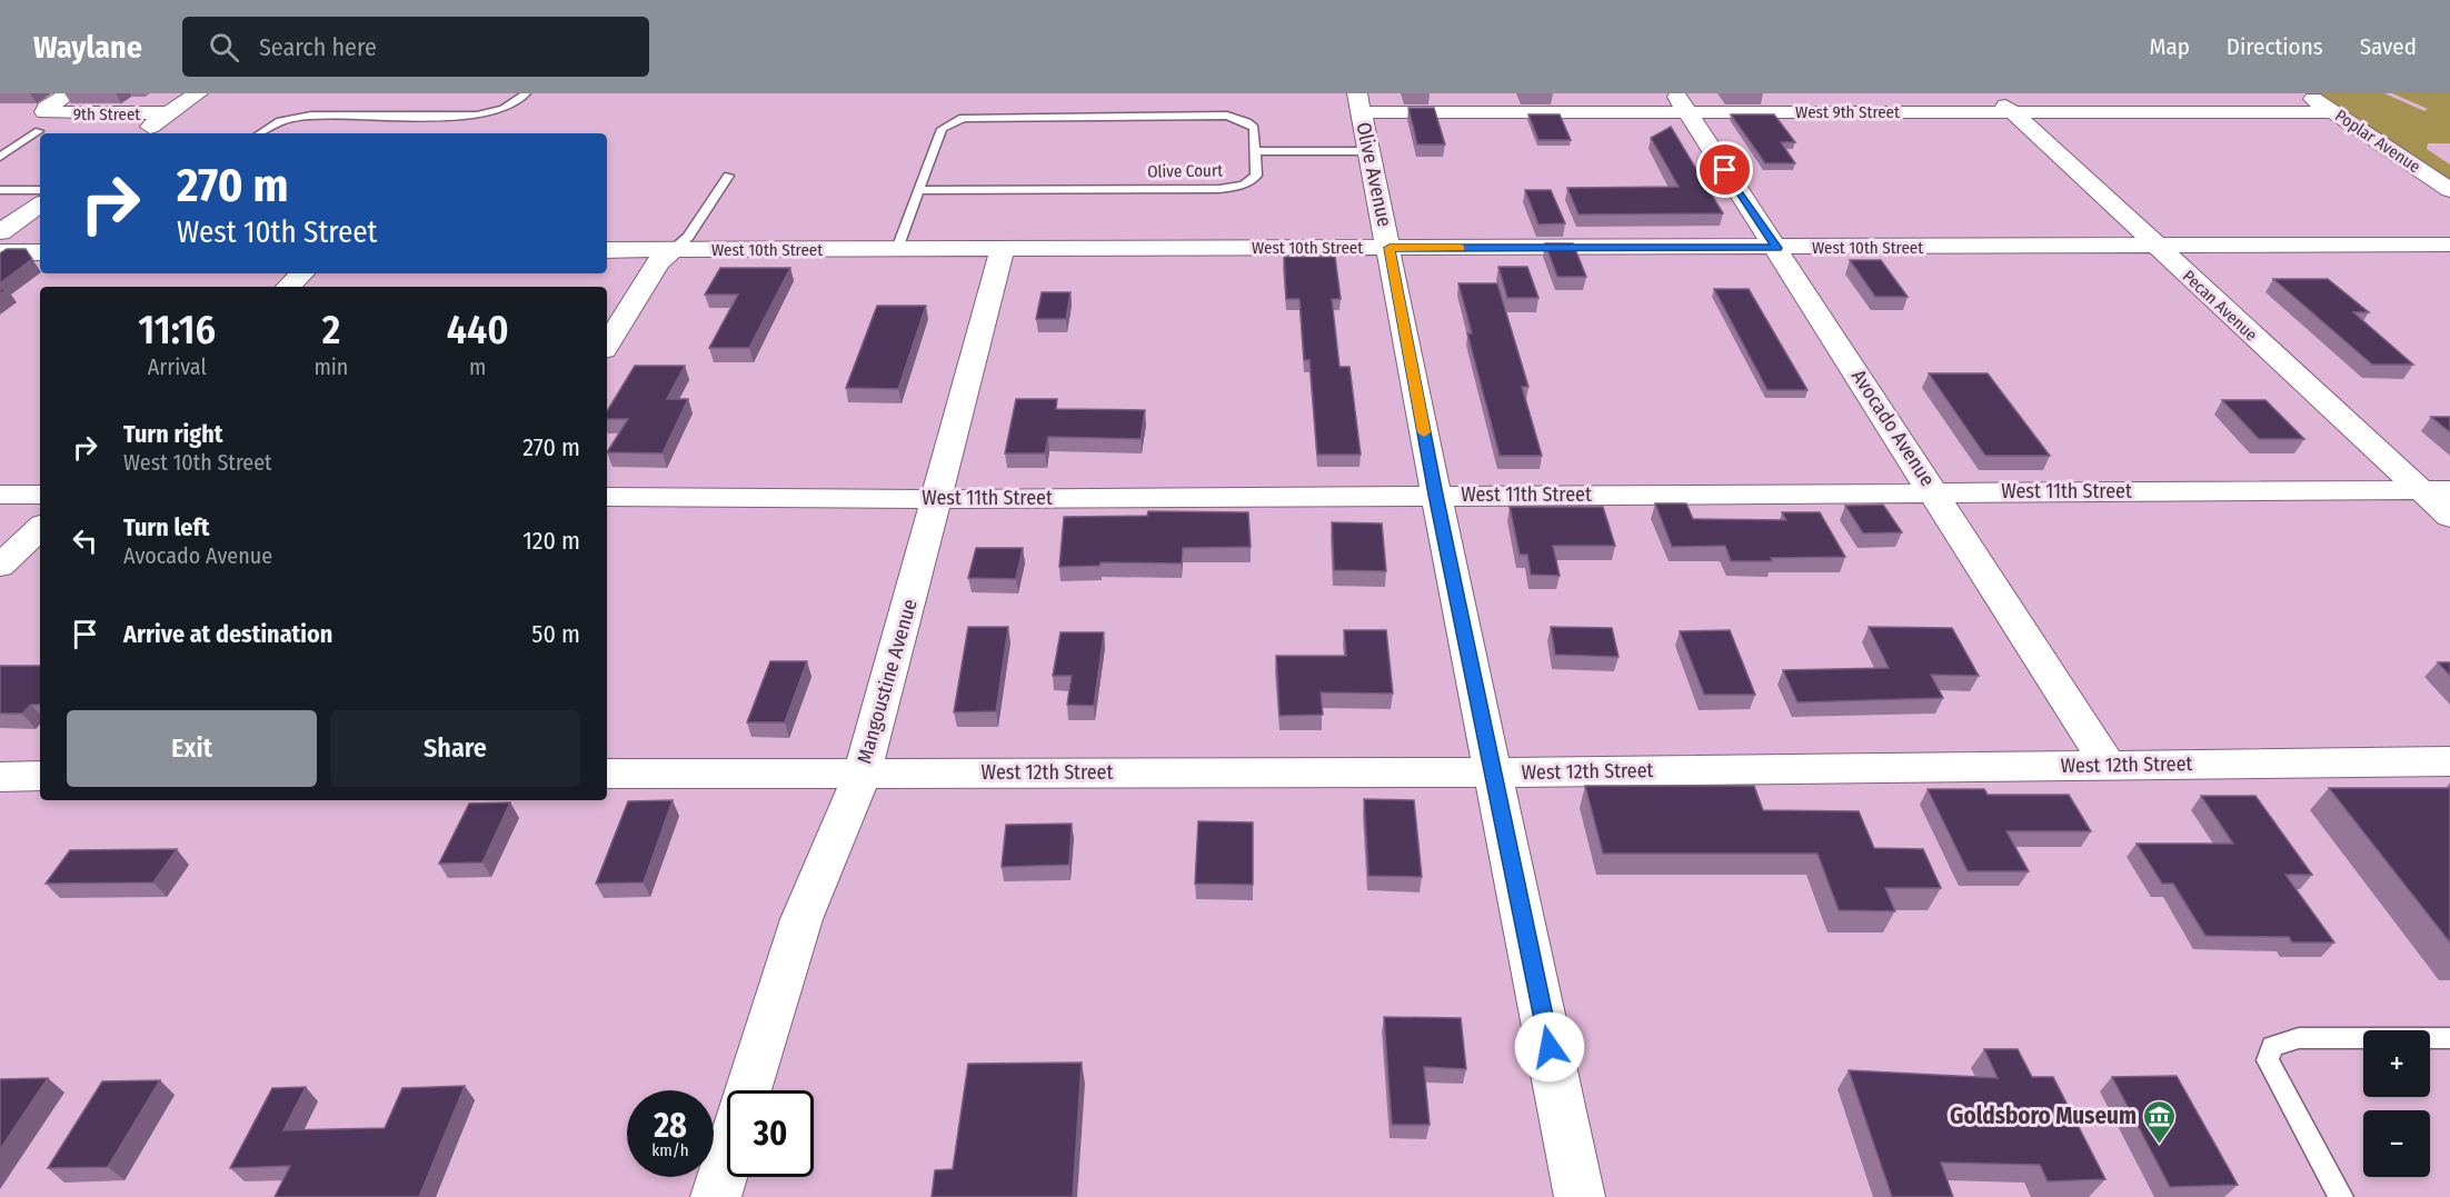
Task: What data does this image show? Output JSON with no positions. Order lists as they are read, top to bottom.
{
  "streets": {
    "street": [
      "West 9th Street",
      "9th Street",
      "Poplar Avenue",
      "Olive Avenue",
      "West 10th Street",
      "Pecan Avenue",
      "Avocado Avenue",
      "West 11th Street",
      "Mangoustine Avenue",
      "West 12th Street"
    ],
    "lane": ["Olive Court"]
  },
  "crossings": [
    ["West 9th Street", "Poplar Avenue"],
    ["West 9th Street", "Olive Avenue"],
    ["West 9th Street", "Pecan Avenue"],
    ["West 9th Street", "Avocado Avenue"],
    ["Olive Court", "West 10th Street"],
    ["Olive Avenue", "West 10th Street"],
    ["Olive Avenue", "West 11th Street"],
    ["Olive Avenue", "West 12th Street"],
    ["West 10th Street", "Pecan Avenue"],
    ["West 10th Street", "Avocado Avenue"],
    ["West 10th Street", "Mangoustine Avenue"],
    ["Pecan Avenue", "West 11th Street"],
    ["Avocado Avenue", "West 11th Street"],
    ["Avocado Avenue", "West 12th Street"],
    ["West 11th Street", "Mangoustine Avenue"],
    ["Mangoustine Avenue", "West 12th Street"]
  ],
  "places": {
    "museum": ["Goldsboro Museum"]
  },
  "page": {
    "header": "Waylane",
    "search": "Search here",
    "nav": ["Map", "Directions", "Saved"],
    "turn": ["270 m", "West 10th Street"],
    "eta": [
      "11:16",
      "Arrival",
      "2",
      "min",
      "440",
      "m"
    ],
    "list": [
      {
        "name": "Turn right",
        "note": "West 10th Street",
        "value": "270 m"
      },
      {
        "name": "Turn left",
        "note": "Avocado Avenue",
        "value": "120 m"
      },
      {
        "name": "Arrive at destination",
        "value": "50 m"
      }
    ],
    "buttons": ["Exit", "Share"],
    "map_buttons": ["+", "−"],
    "speed": "28 km/h",
    "limit": "30"
  }
}
